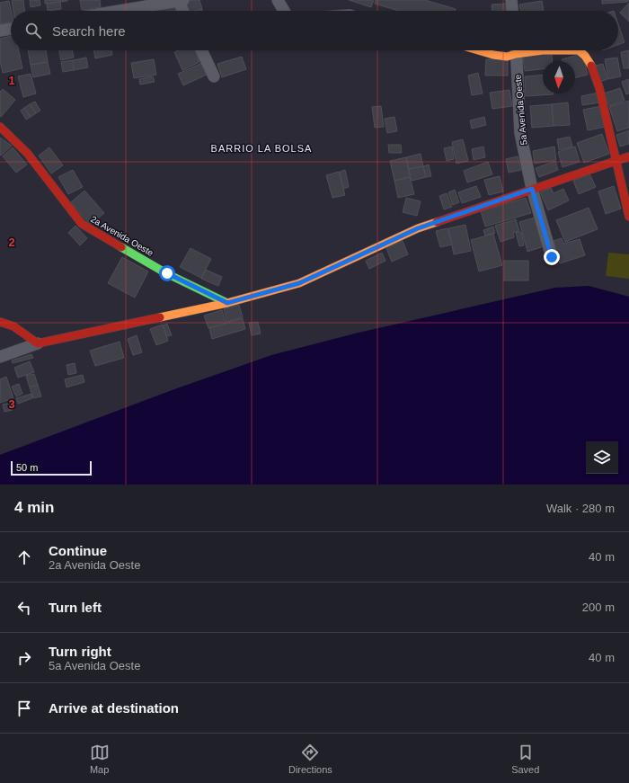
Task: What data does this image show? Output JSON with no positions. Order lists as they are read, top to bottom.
{
  "streets": {
    "street": ["5a Avenida Oeste", "2a Avenida Oeste"]
  },
  "districts": ["BARRIO LA BOLSA"],
  "scale_bar": "50 m",
  "north": "bottom",
  "page": {
    "search": "Search here",
    "scale": "50 m",
    "heading": ["4 min", "Walk · 280 m"],
    "list": [
      ["Continue", "2a Avenida Oeste", "40 m"],
      ["Turn left", "200 m"],
      ["Turn right", "5a Avenida Oeste", "40 m"],
      "Arrive at destination"
    ],
    "nav": ["Map", "Directions", "Saved"]
  },
  "grid": {
    "rows": ["1", "2", "3"]
  }
}
